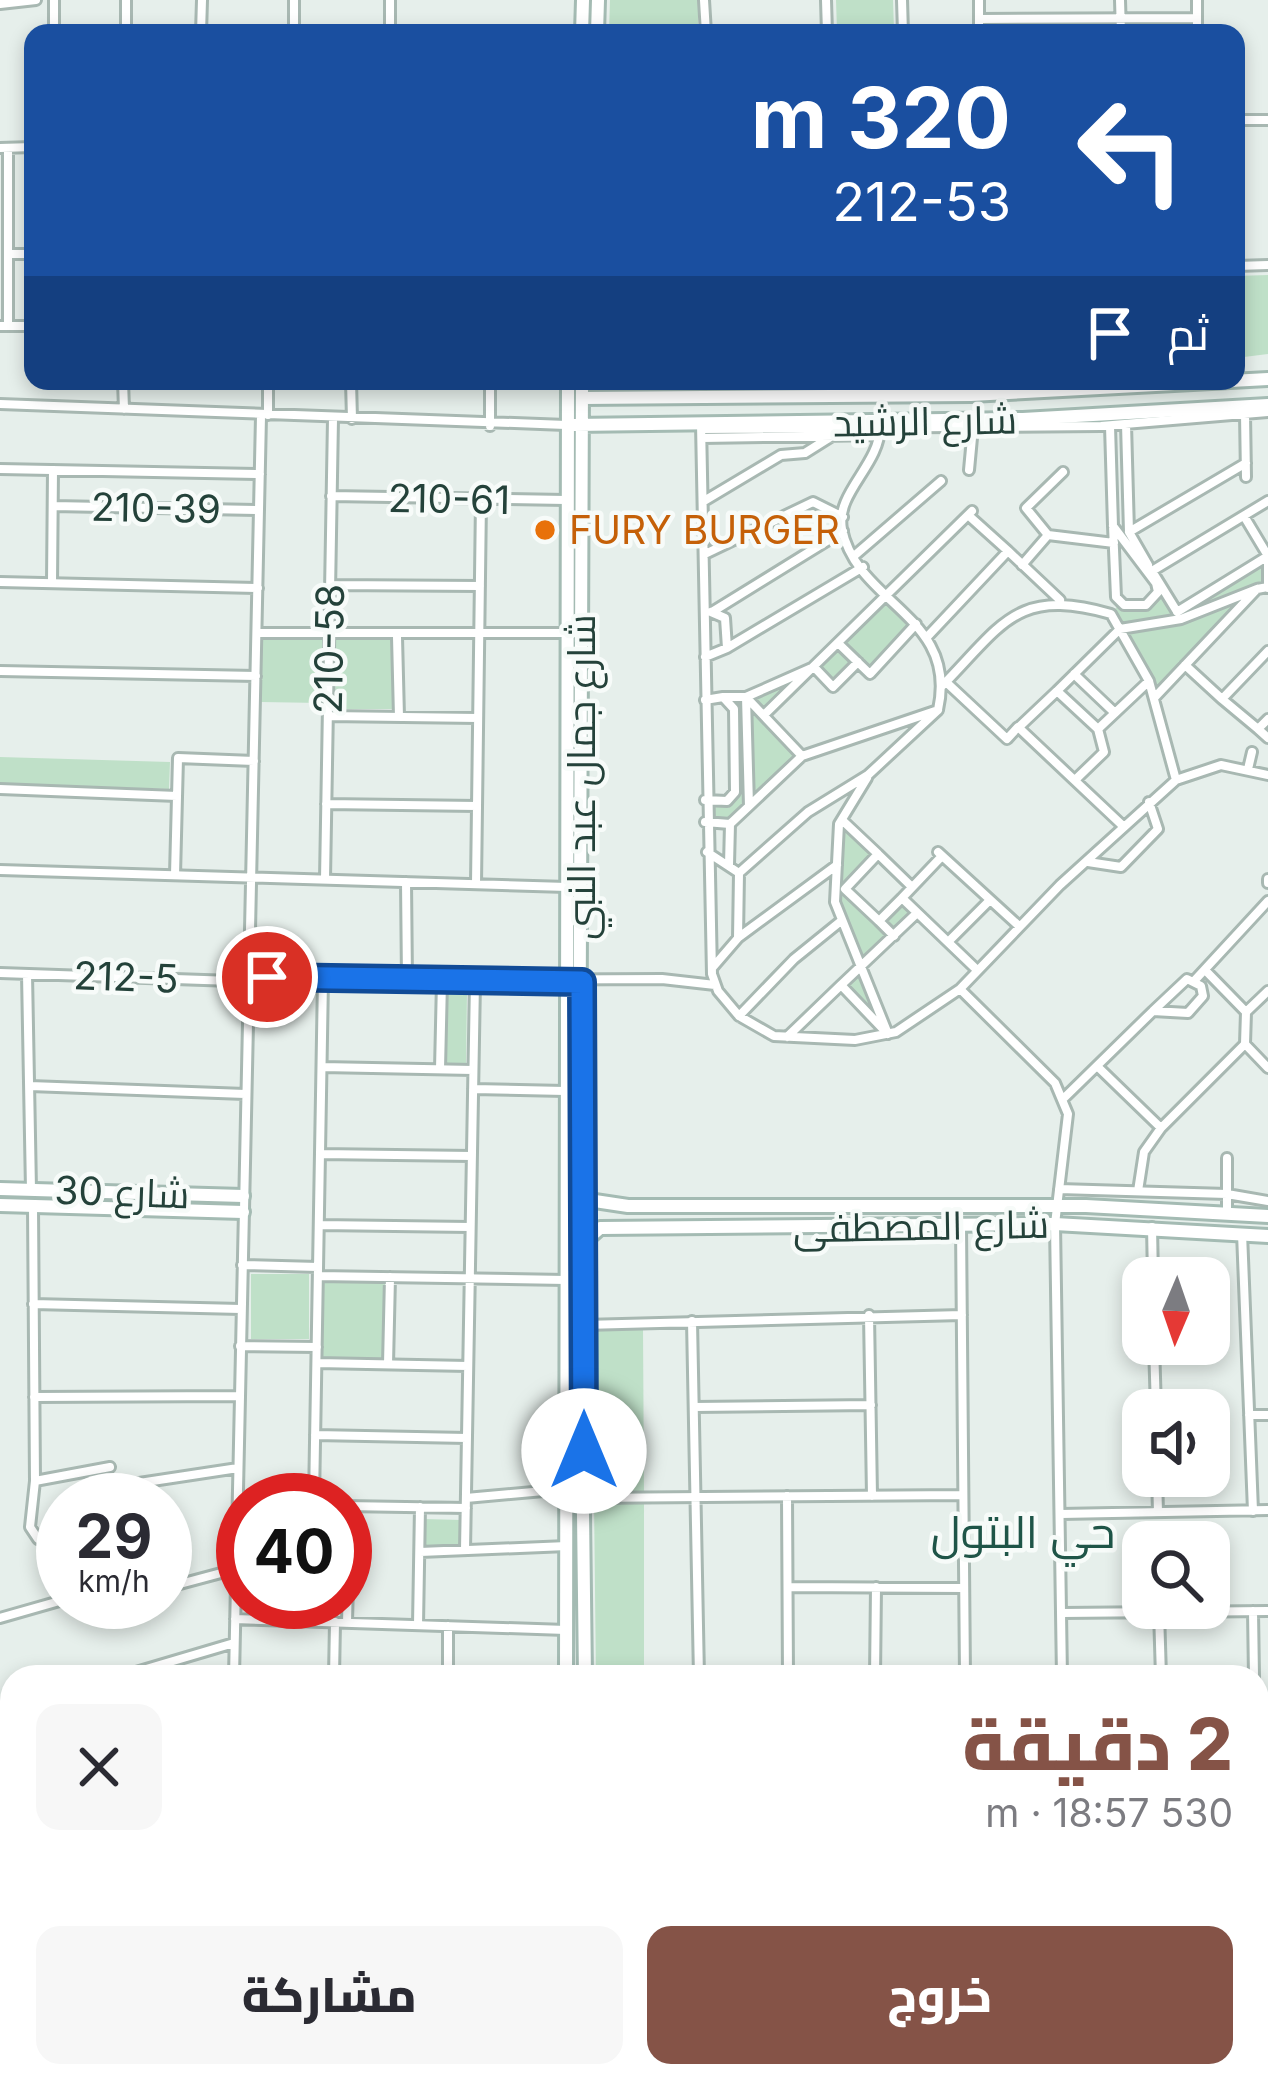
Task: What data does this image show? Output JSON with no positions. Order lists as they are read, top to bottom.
{
  "streets": {
    "street": [
      "شارع الرشيد",
      "210-61",
      "210-39",
      "210-58",
      "شارع جمال عبد النبي",
      "212-5",
      "شارع 30",
      "شارع المصطفى"
    ]
  },
  "crossings": [
    ["شارع الرشيد", "شارع جمال عبد النبي"],
    ["210-61", "210-58"],
    ["210-61", "شارع جمال عبد النبي"],
    ["شارع جمال عبد النبي", "212-5"],
    ["شارع جمال عبد النبي", "شارع المصطفى"]
  ],
  "districts": ["حي البتول"],
  "places": ["FURY BURGER"],
  "north": "bottom",
  "page": {
    "turn": ["320 m", "212-53"],
    "then": "ثم",
    "speed": "29 km/h",
    "limit": "40",
    "heading": ["2 دقيقة", "530 m · 18:57"],
    "buttons": ["خروج", "مشاركة"]
  }
}
